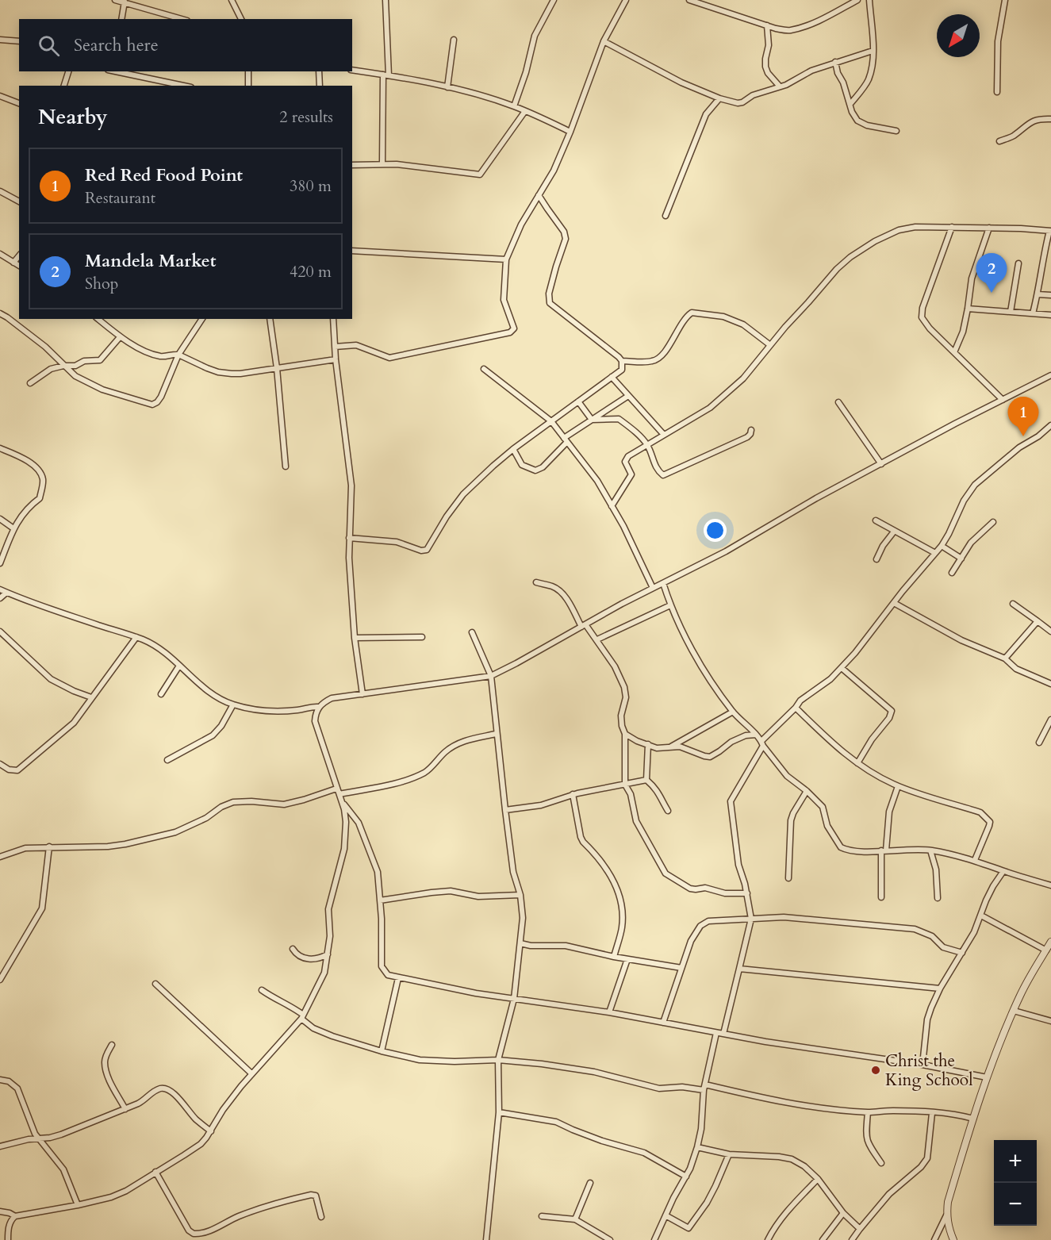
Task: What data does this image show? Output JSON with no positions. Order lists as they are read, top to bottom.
{
  "places": ["Christ the King School"],
  "north": "bottom left",
  "page": {
    "search": "Search here",
    "heading": ["Nearby", "2 results"],
    "list": [
      {
        "mark": "1",
        "name": "Red Red Food Point",
        "note": "Restaurant",
        "value": "380 m"
      },
      {
        "mark": "2",
        "name": "Mandela Market",
        "note": "Shop",
        "value": "420 m"
      }
    ],
    "pins": ["2", "1"],
    "map_buttons": ["+", "−"]
  }
}
